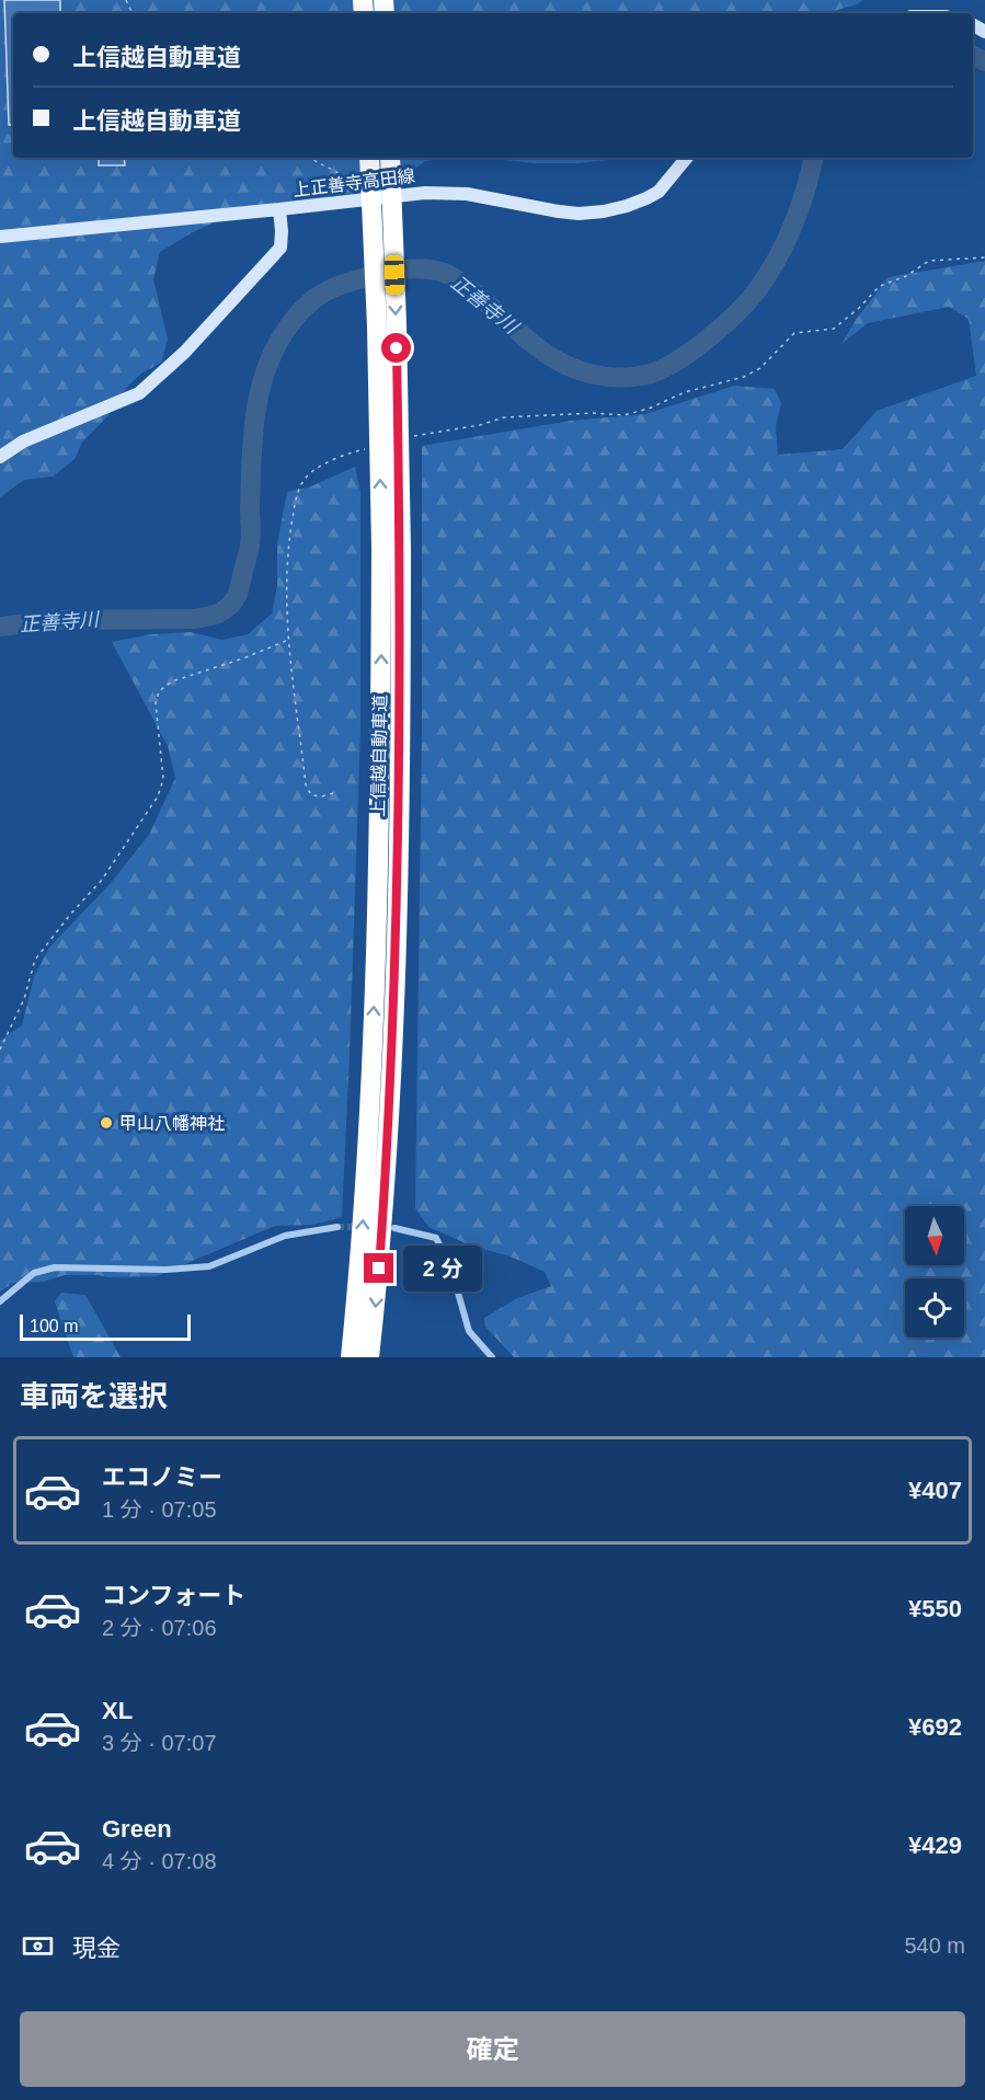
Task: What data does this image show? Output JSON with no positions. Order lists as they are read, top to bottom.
{
  "streets": {
    "highway": ["上信越自動車道"],
    "main road": ["上正善寺高田線"]
  },
  "water": ["正善寺川"],
  "places": ["甲山八幡神社"],
  "scale_bar": "100 m",
  "north": "bottom",
  "page": {
    "banner": ["上信越自動車道", "上信越自動車道"],
    "bubble": "2 分",
    "scale": "100 m",
    "heading": "車両を選択",
    "list": [
      {
        "name": "エコノミー",
        "note": "1 分 · 07:05",
        "value": "¥407"
      },
      {
        "name": "コンフォート",
        "note": "2 分 · 07:06",
        "value": "¥550"
      },
      {
        "name": "XL",
        "note": "3 分 · 07:07",
        "value": "¥692"
      },
      {
        "name": "Green",
        "note": "4 分 · 07:08",
        "value": "¥429"
      }
    ],
    "pay": ["現金", "540 m"],
    "buttons": "確定"
  }
}
